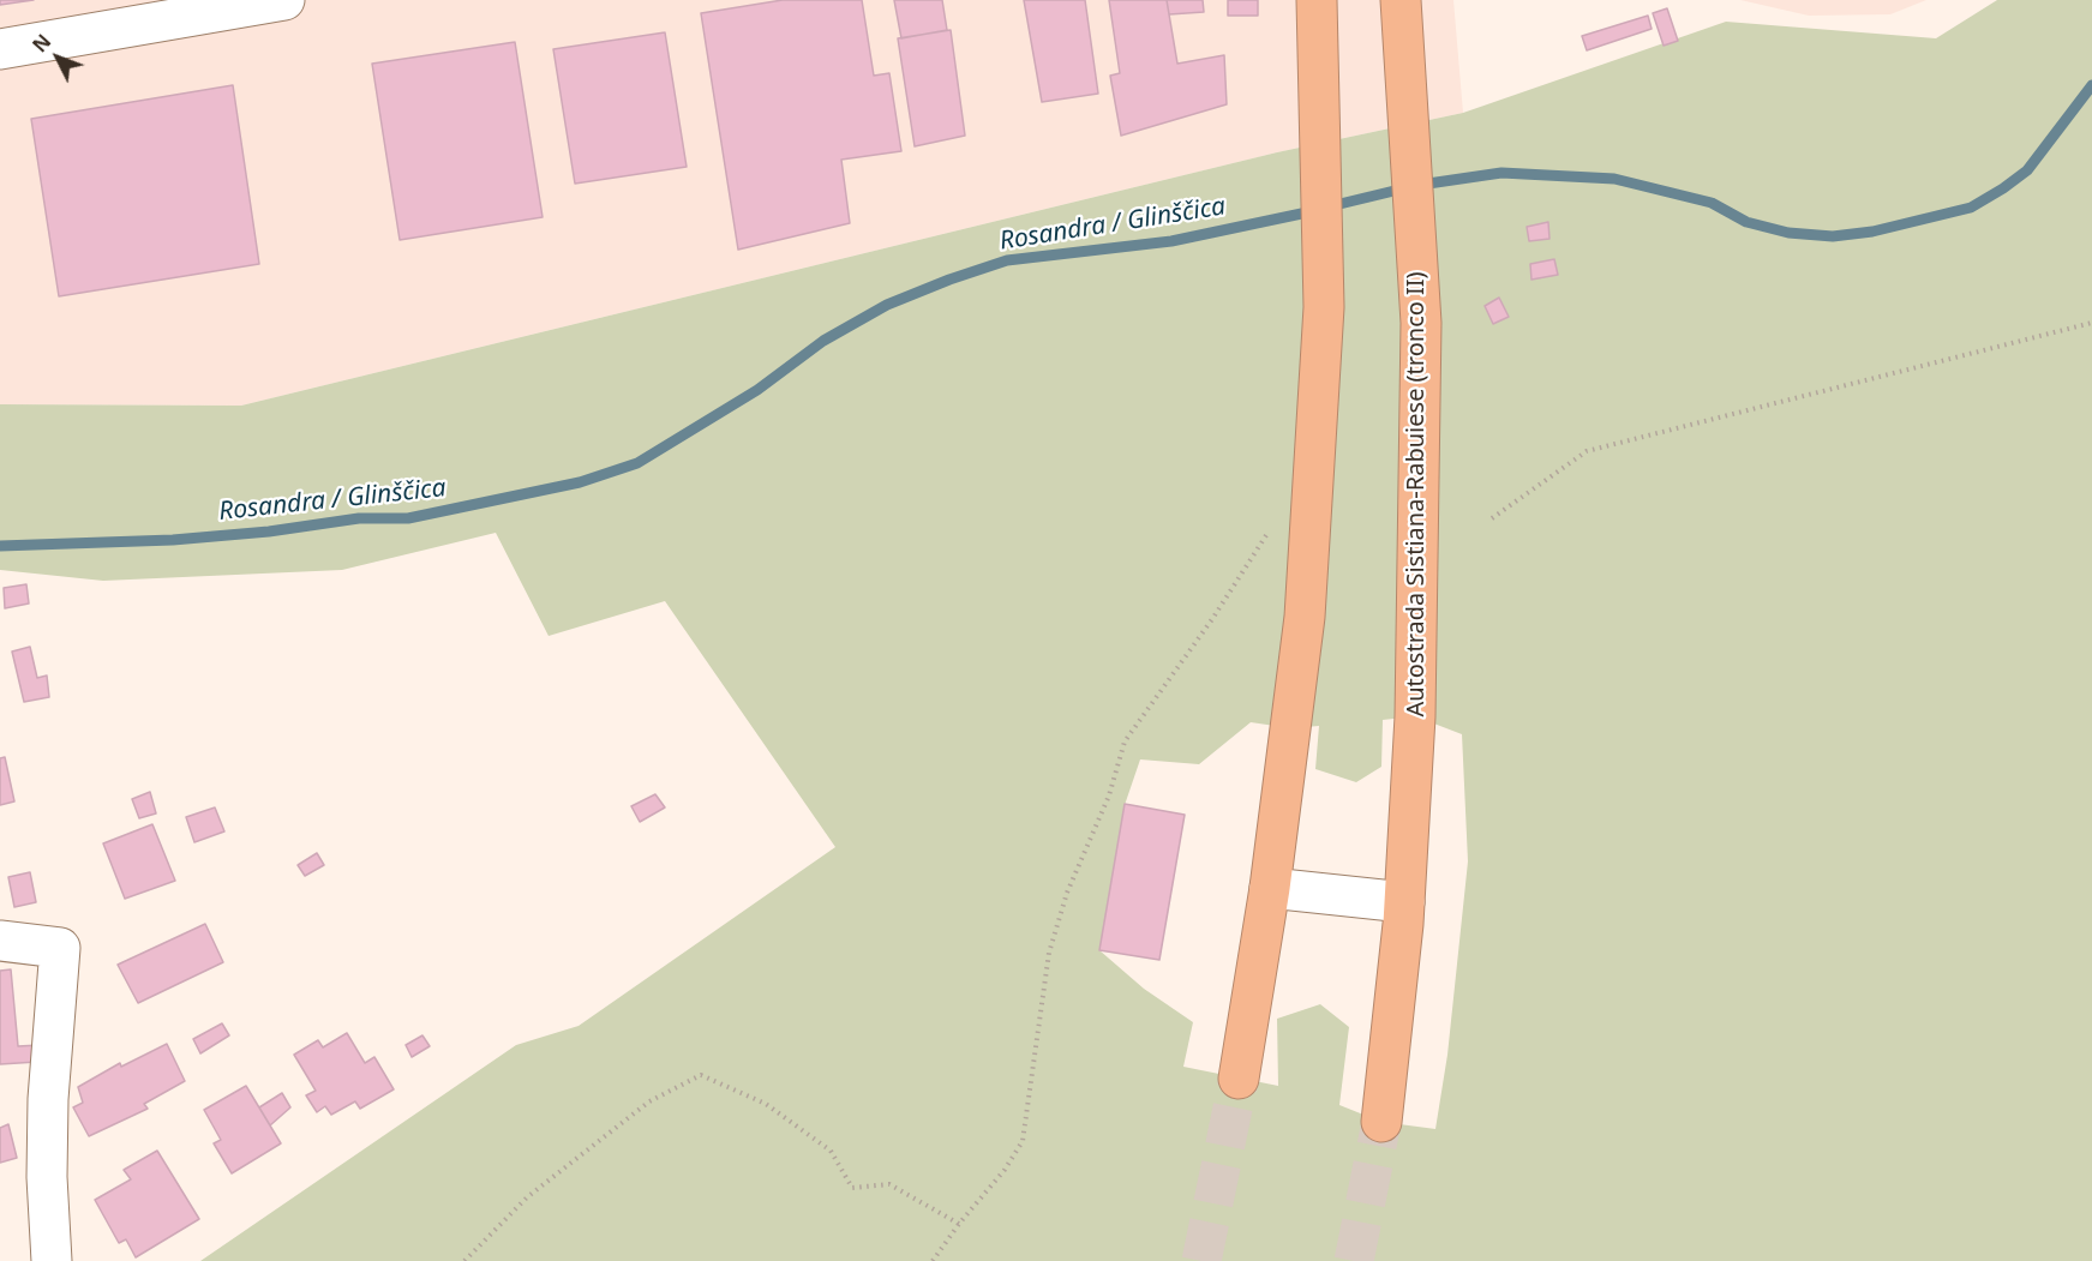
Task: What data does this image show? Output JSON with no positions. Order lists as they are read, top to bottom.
{
  "streets": {
    "highway": ["Autostrada Sistiana-Rabuiese (tronco II)"]
  },
  "water": ["Rosandra / Glinščica"],
  "north": "top left"
}
